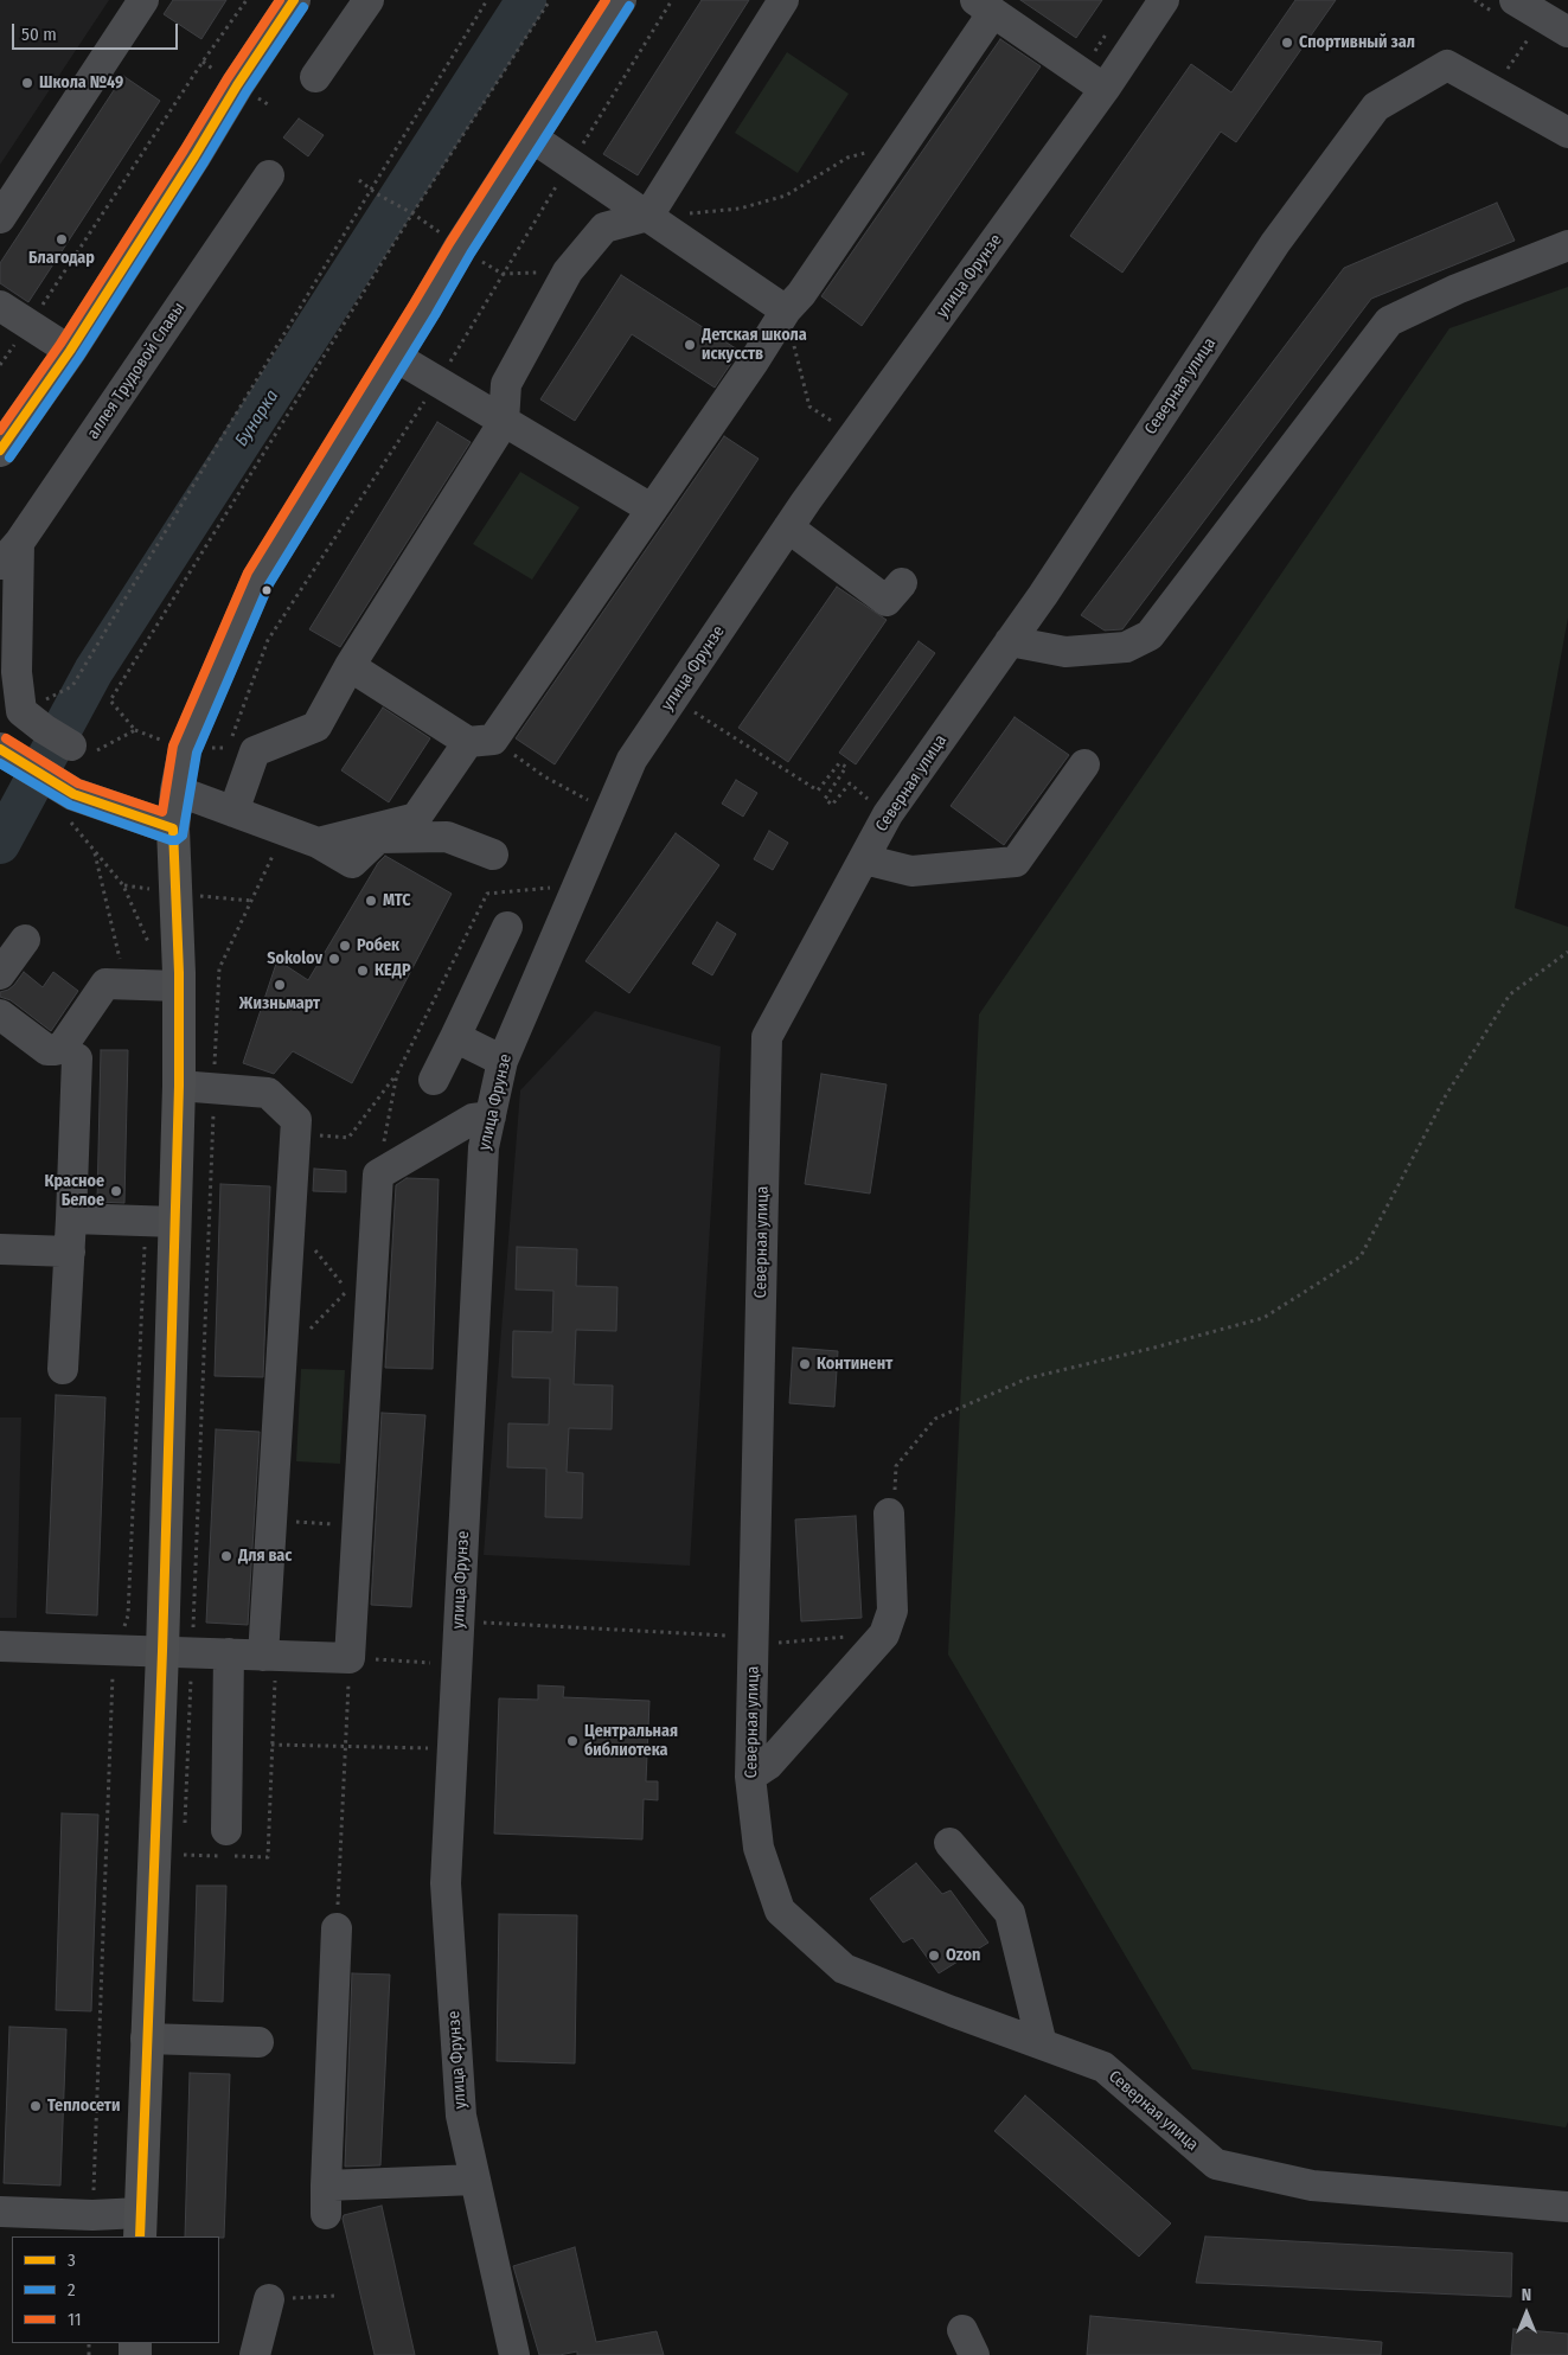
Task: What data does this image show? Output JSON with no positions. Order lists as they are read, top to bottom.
{
  "streets": {
    "street": ["улица Фрунзе", "аллея Трудовой Славы", "Северная улица"]
  },
  "water": ["Бунарка"],
  "places": [
    "Спортивный зал",
    "Школа №49",
    "Благодар",
    "Детская школа искусств",
    "МТС",
    "Робек",
    "Sokolov",
    "КЕДР",
    "Жизньмарт",
    "Красное Белое",
    "Континент",
    "Для вас",
    "Центральная библиотека",
    "Ozon",
    "Теплосети"
  ],
  "lines": ["transit line 3", "transit line 11", "transit line 2"],
  "legend": ["3", "2", "11"],
  "scale_bar": "50 m",
  "north": "top"
}
